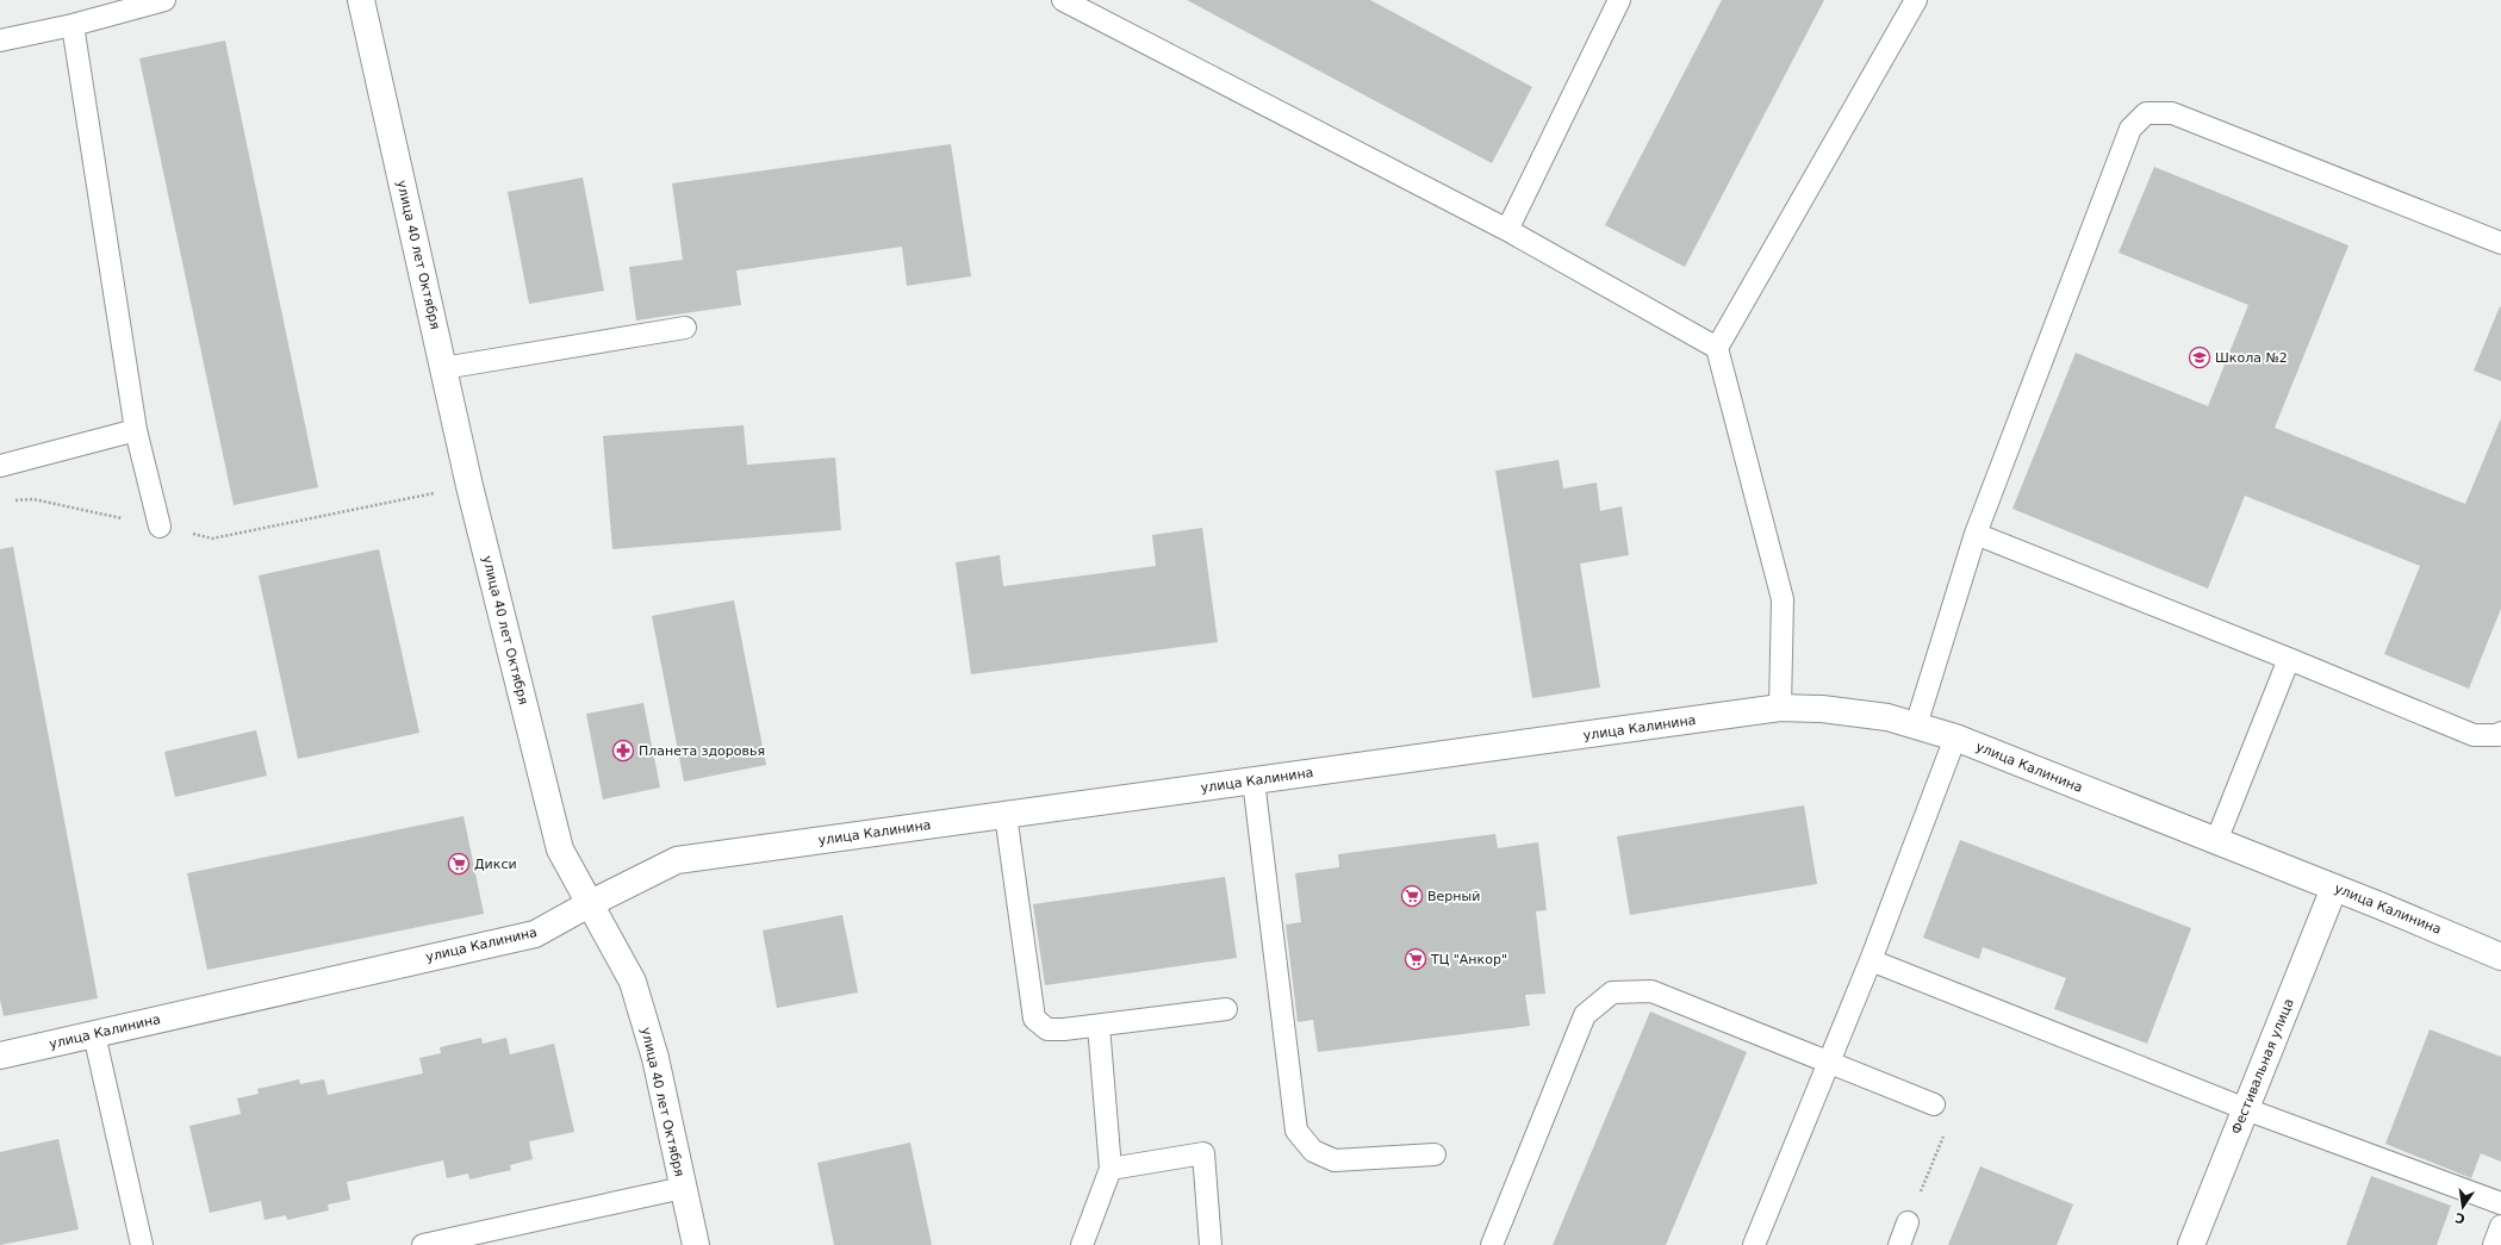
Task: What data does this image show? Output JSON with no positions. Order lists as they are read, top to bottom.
{
  "streets": {
    "street": ["улица 40 лет Октября", "улица Калинина", "Фестивальная улица"]
  },
  "crossings": [
    ["улица 40 лет Октября", "улица Калинина"],
    ["улица Калинина", "Фестивальная улица"]
  ],
  "places": {
    "school or university": ["Школа №2"],
    "pharmacy": ["Планета здоровья"],
    "supermarket": ["Дикси", "Верный", "ТЦ \"Анкор\""]
  },
  "north": "bottom"
}
